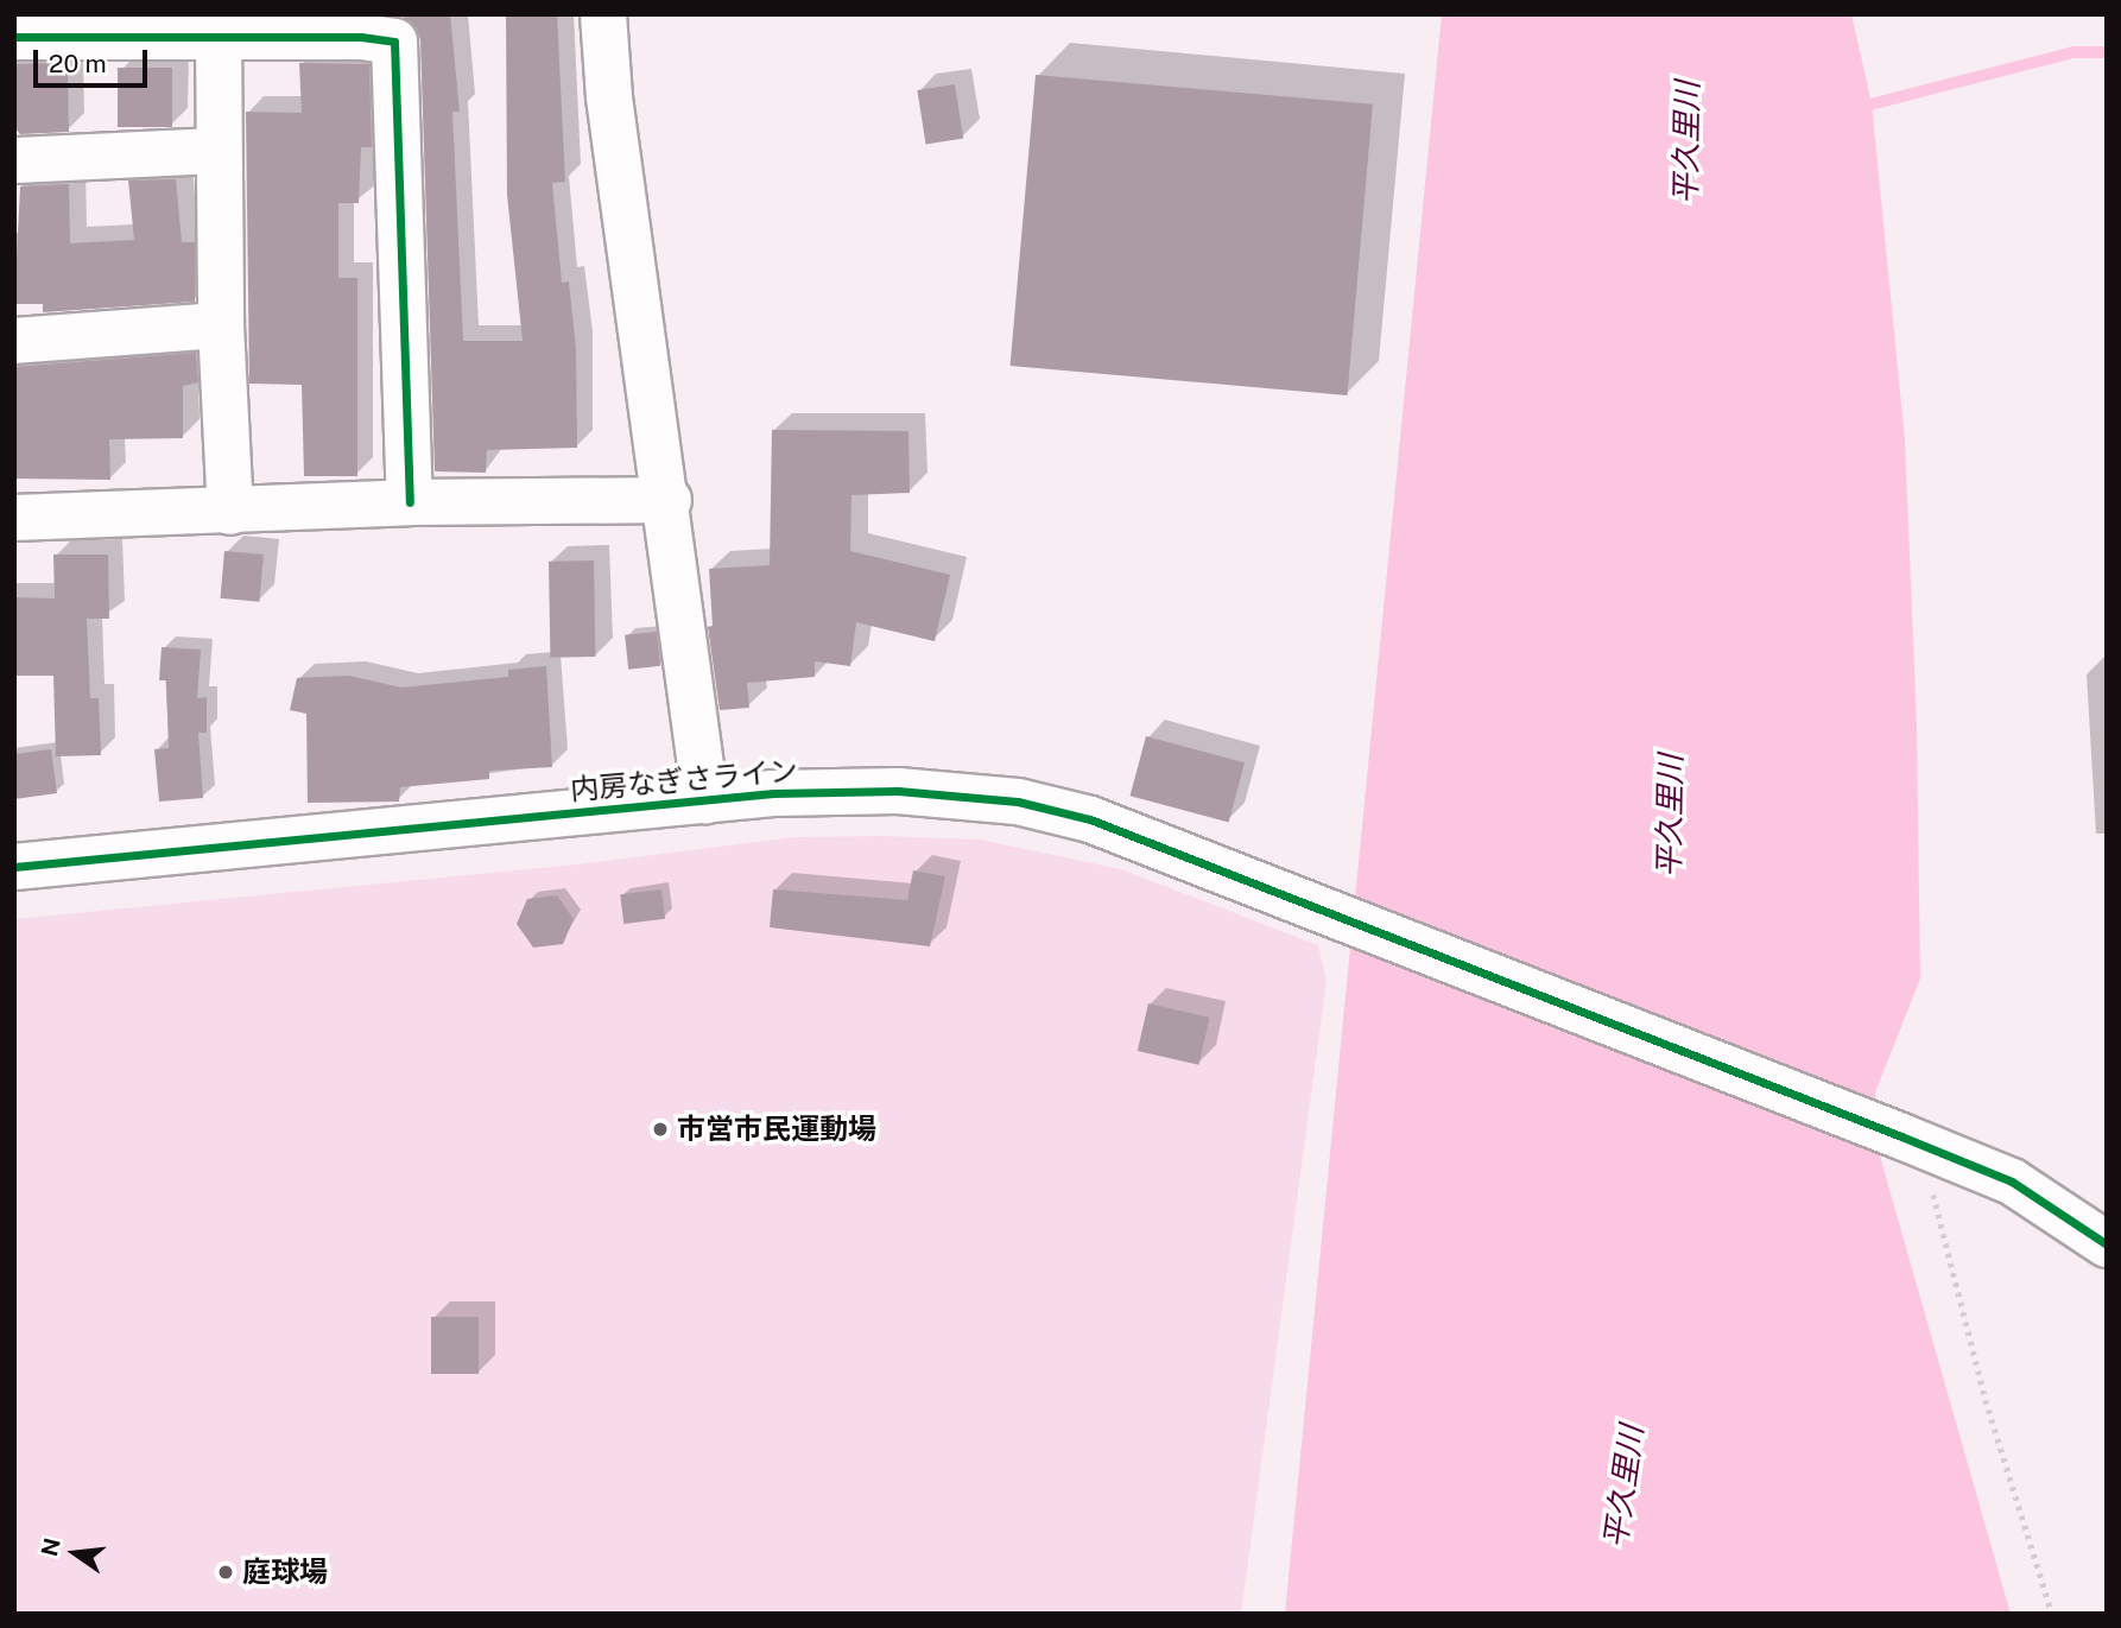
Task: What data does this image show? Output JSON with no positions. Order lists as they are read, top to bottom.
{
  "streets": {
    "street": ["内房なぎさライン"]
  },
  "water": ["平久里川"],
  "places": ["市営市民運動場", "庭球場"],
  "scale_bar": "20 m",
  "north": "left"
}
